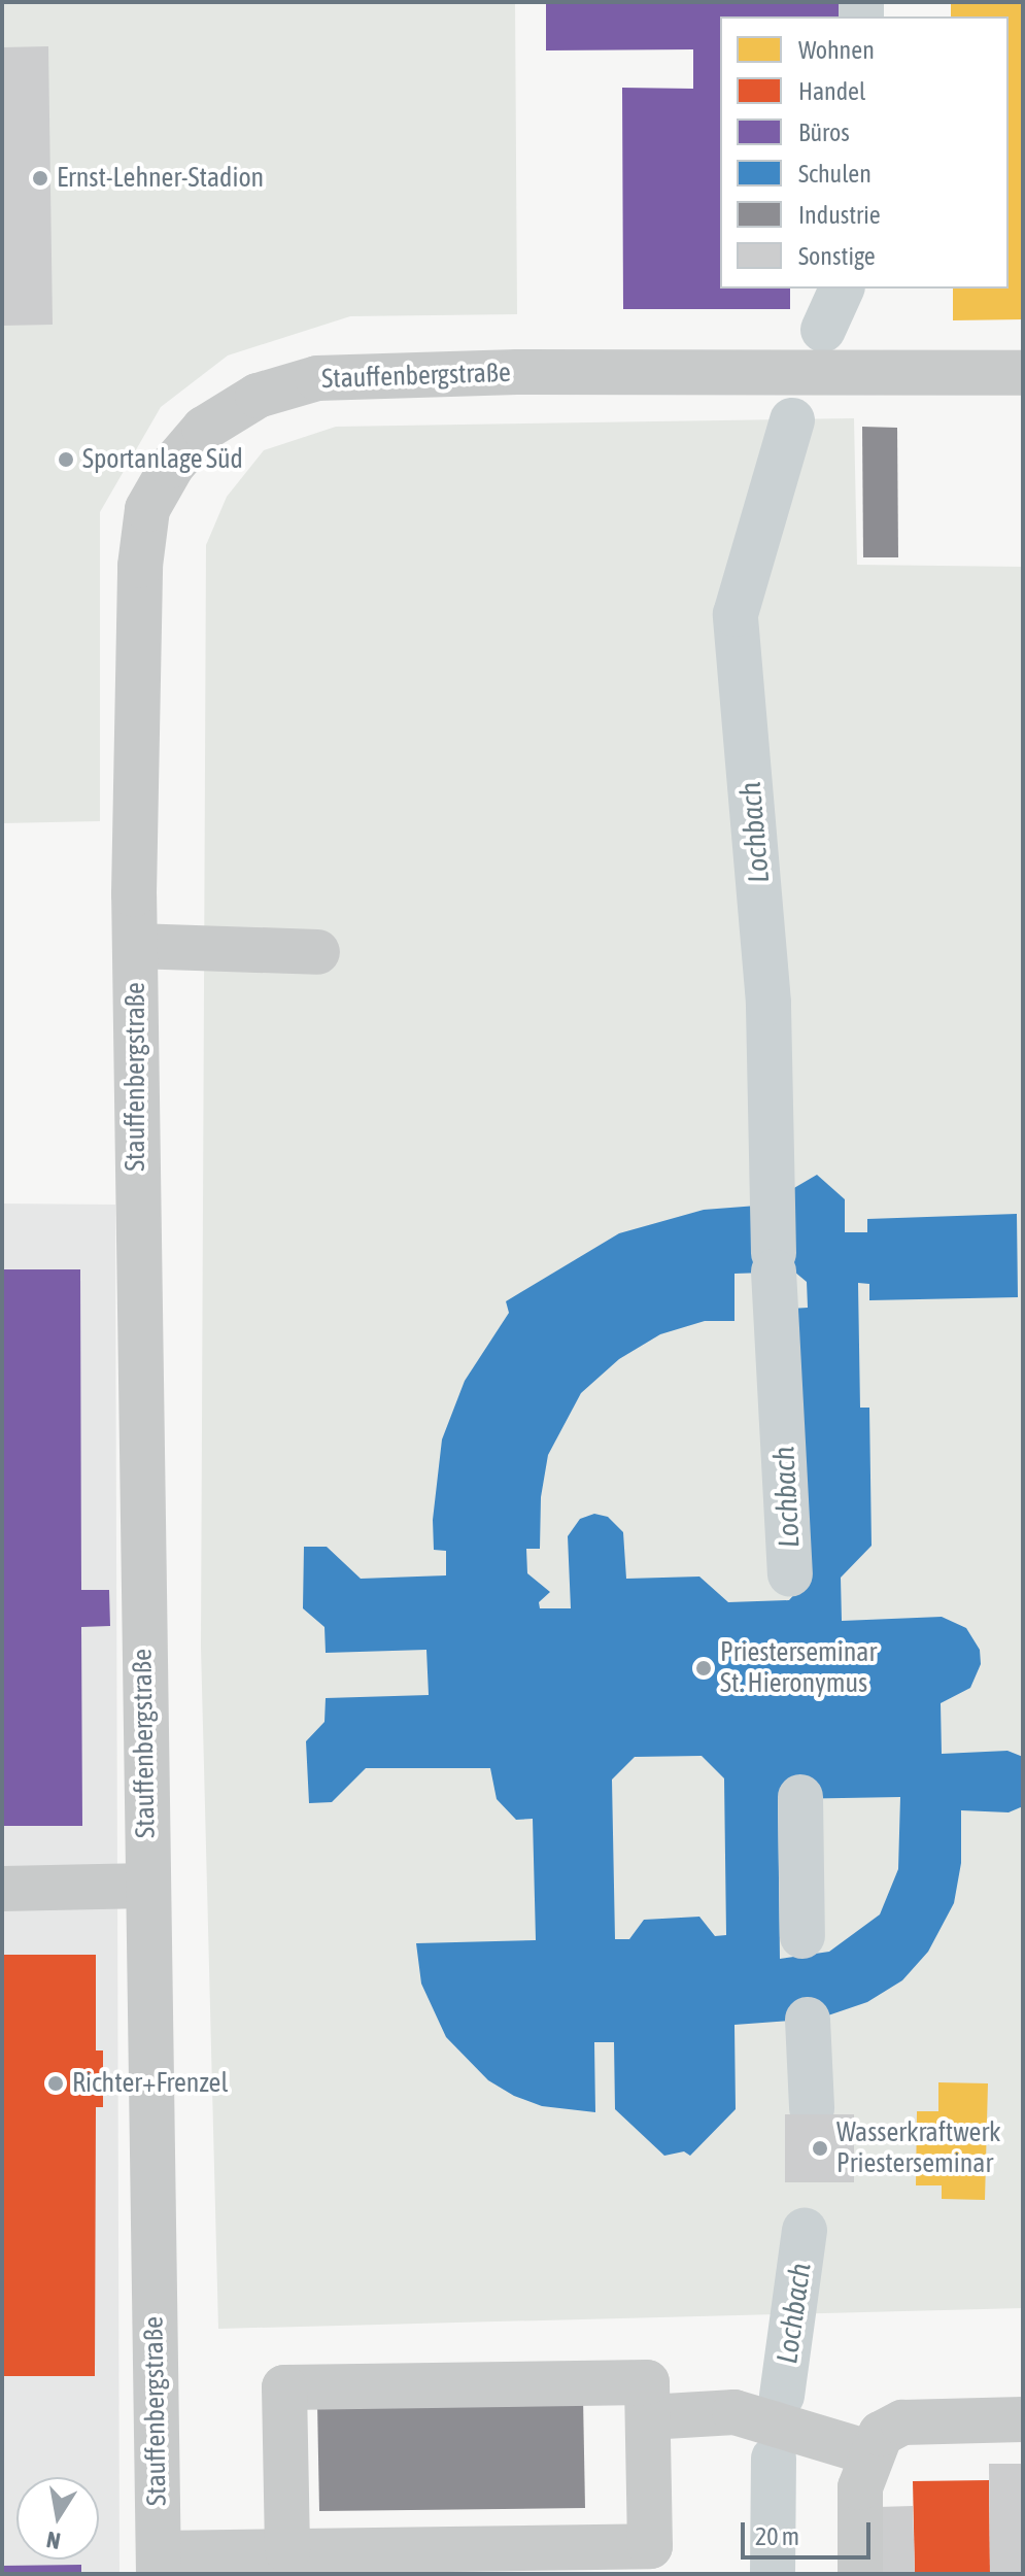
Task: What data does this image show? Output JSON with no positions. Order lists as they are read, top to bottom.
{
  "streets": {
    "street": ["Stauffenbergstraße"]
  },
  "water": ["Lochbach"],
  "places": [
    "Ernst-Lehner-Stadion",
    "Sportanlage Süd",
    "Priesterseminar St. Hieronymus",
    "Richter+Frenzel",
    "Wasserkraftwerk Priesterseminar"
  ],
  "legend": [
    "Wohnen",
    "Handel",
    "Büros",
    "Schulen",
    "Industrie",
    "Sonstige"
  ],
  "scale_bar": "20 m",
  "north": "bottom"
}
